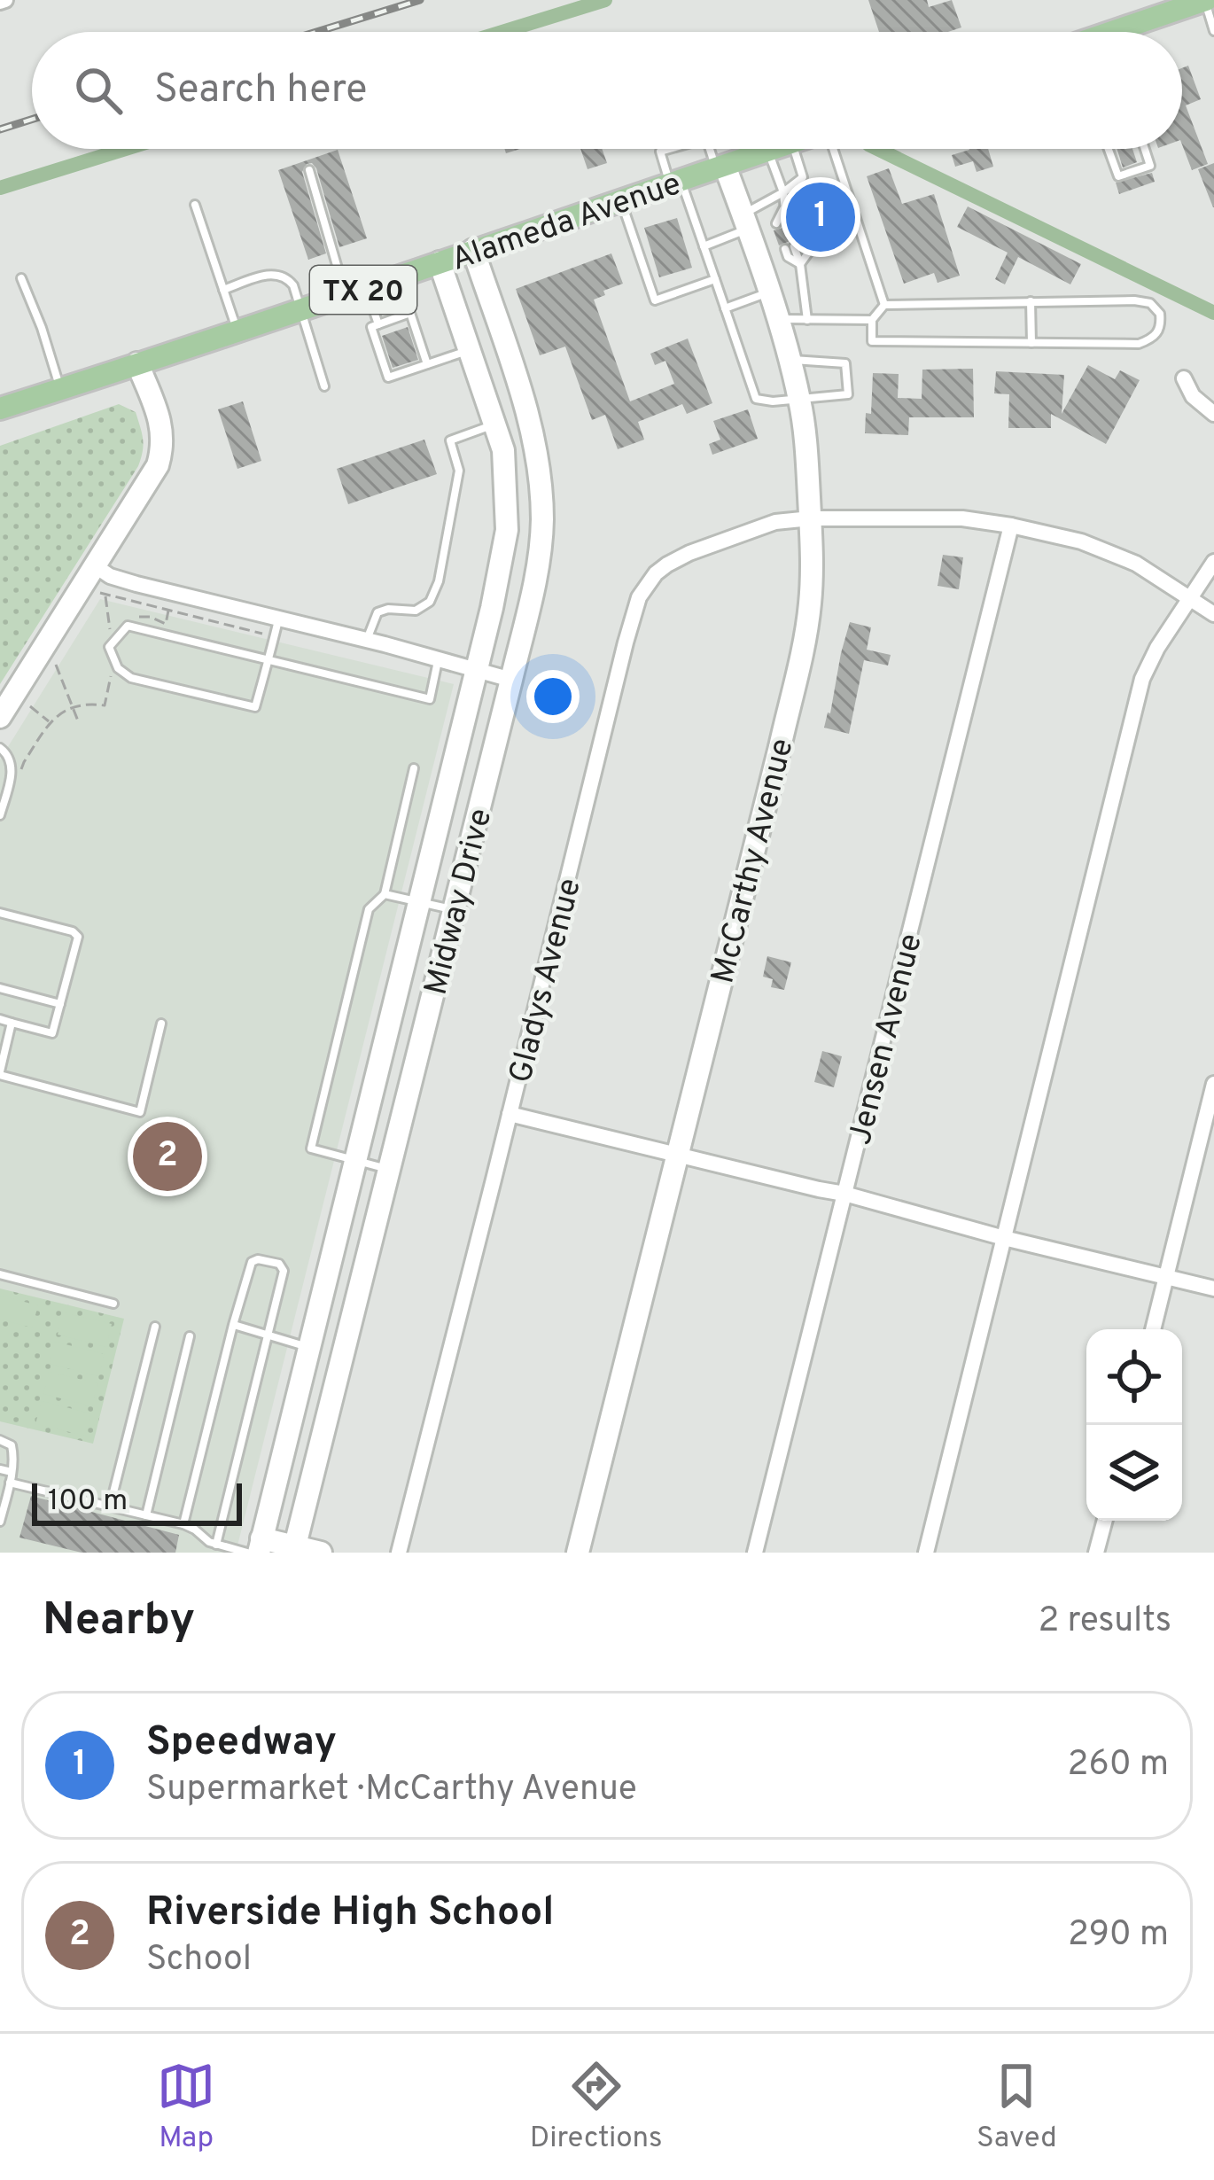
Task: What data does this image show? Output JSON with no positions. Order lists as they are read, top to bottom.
{
  "streets": {
    "main road": [
      "Alameda Avenue",
      "TX 20",
      "McCarthy Avenue",
      "Midway Drive"
    ],
    "street": ["Gladys Avenue", "Jensen Avenue"]
  },
  "crossings": [
    ["Alameda Avenue", "McCarthy Avenue"],
    ["Alameda Avenue", "Midway Drive"],
    ["McCarthy Avenue", "Gladys Avenue"],
    ["Gladys Avenue", "Jensen Avenue"]
  ],
  "scale_bar": "100 m",
  "page": {
    "search": "Search here",
    "pins": ["1", "2"],
    "scale": "100 m",
    "heading": ["Nearby", "2 results"],
    "list": [
      {
        "mark": "1",
        "name": "Speedway",
        "note": "Supermarket · McCarthy Avenue",
        "value": "260 m"
      },
      {
        "mark": "2",
        "name": "Riverside High School",
        "note": "School",
        "value": "290 m"
      }
    ],
    "nav": ["Map", "Directions", "Saved"]
  }
}
